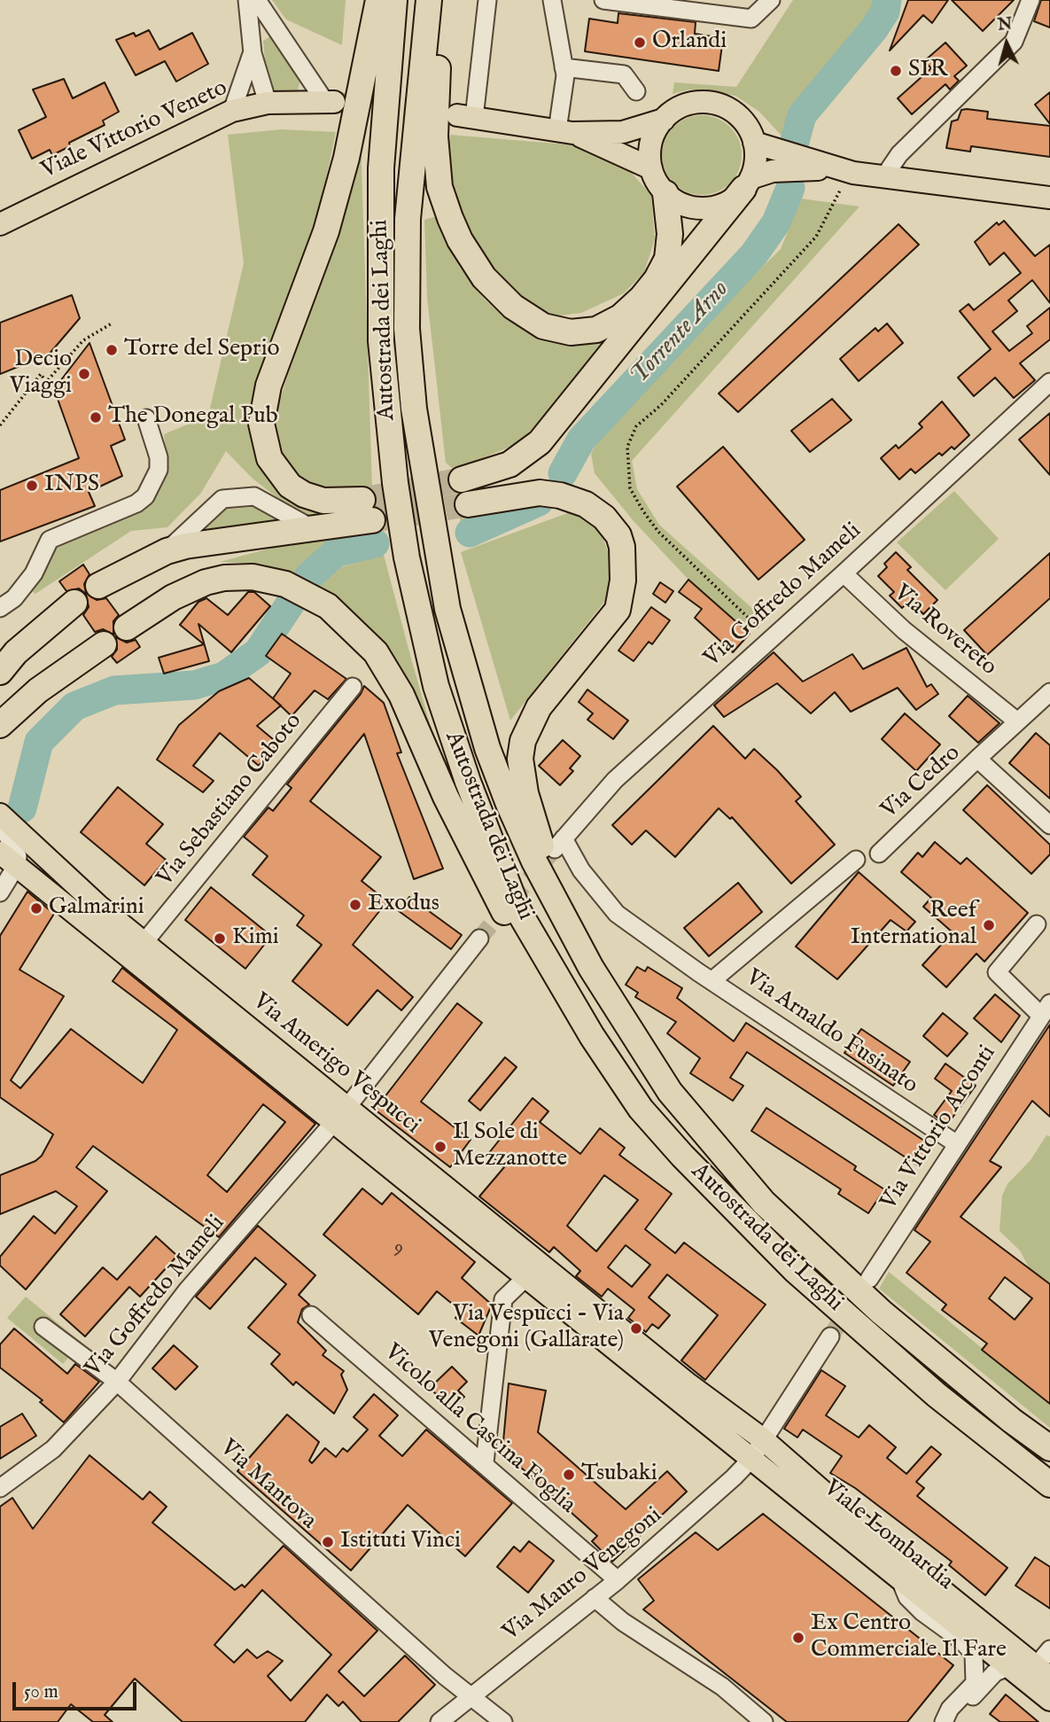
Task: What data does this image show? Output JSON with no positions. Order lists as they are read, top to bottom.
{
  "streets": {
    "highway": ["Autostrada dei Laghi"],
    "main road": ["Viale Vittorio Veneto", "Via Amerigo Vespucci", "Viale Lombardia"],
    "street": [
      "Via Goffredo Mameli",
      "Via Rovereto",
      "Via Cedro",
      "Via Sebastiano Caboto",
      "Via Arnaldo Fusinato",
      "Via Vittorio Arconti",
      "Vicolo alla Cascina Foglia",
      "Via Mantova",
      "Via Mauro Venegoni"
    ]
  },
  "crossings": [
    ["Via Goffredo Mameli", "Via Rovereto"],
    ["Via Goffredo Mameli", "Via Arnaldo Fusinato"],
    ["Via Goffredo Mameli", "Via Amerigo Vespucci"],
    ["Via Goffredo Mameli", "Via Mantova"],
    ["Via Sebastiano Caboto", "Via Amerigo Vespucci"],
    ["Via Arnaldo Fusinato", "Via Vittorio Arconti"],
    ["Via Amerigo Vespucci", "Viale Lombardia"],
    ["Via Amerigo Vespucci", "Via Mauro Venegoni"],
    ["Vicolo alla Cascina Foglia", "Via Mauro Venegoni"],
    ["Via Mantova", "Via Mauro Venegoni"],
    ["Viale Lombardia", "Via Mauro Venegoni"]
  ],
  "water": ["Torrente Arno"],
  "places": [
    "Orlandi",
    "SIR",
    "Torre del Seprio",
    "Decio Viaggi",
    "The Donegal Pub",
    "INPS",
    "Exodus",
    "Galmarini",
    "Reef International",
    "Kimi",
    "Il Sole di Mezzanotte",
    "Via Vespucci - Via Venegoni (Gallarate)",
    "Tsubaki",
    "Istituti Vinci",
    "Ex Centro Commerciale Il Fare"
  ],
  "house_numbers": ["9"],
  "scale_bar": "50 m",
  "north": "top"
}
